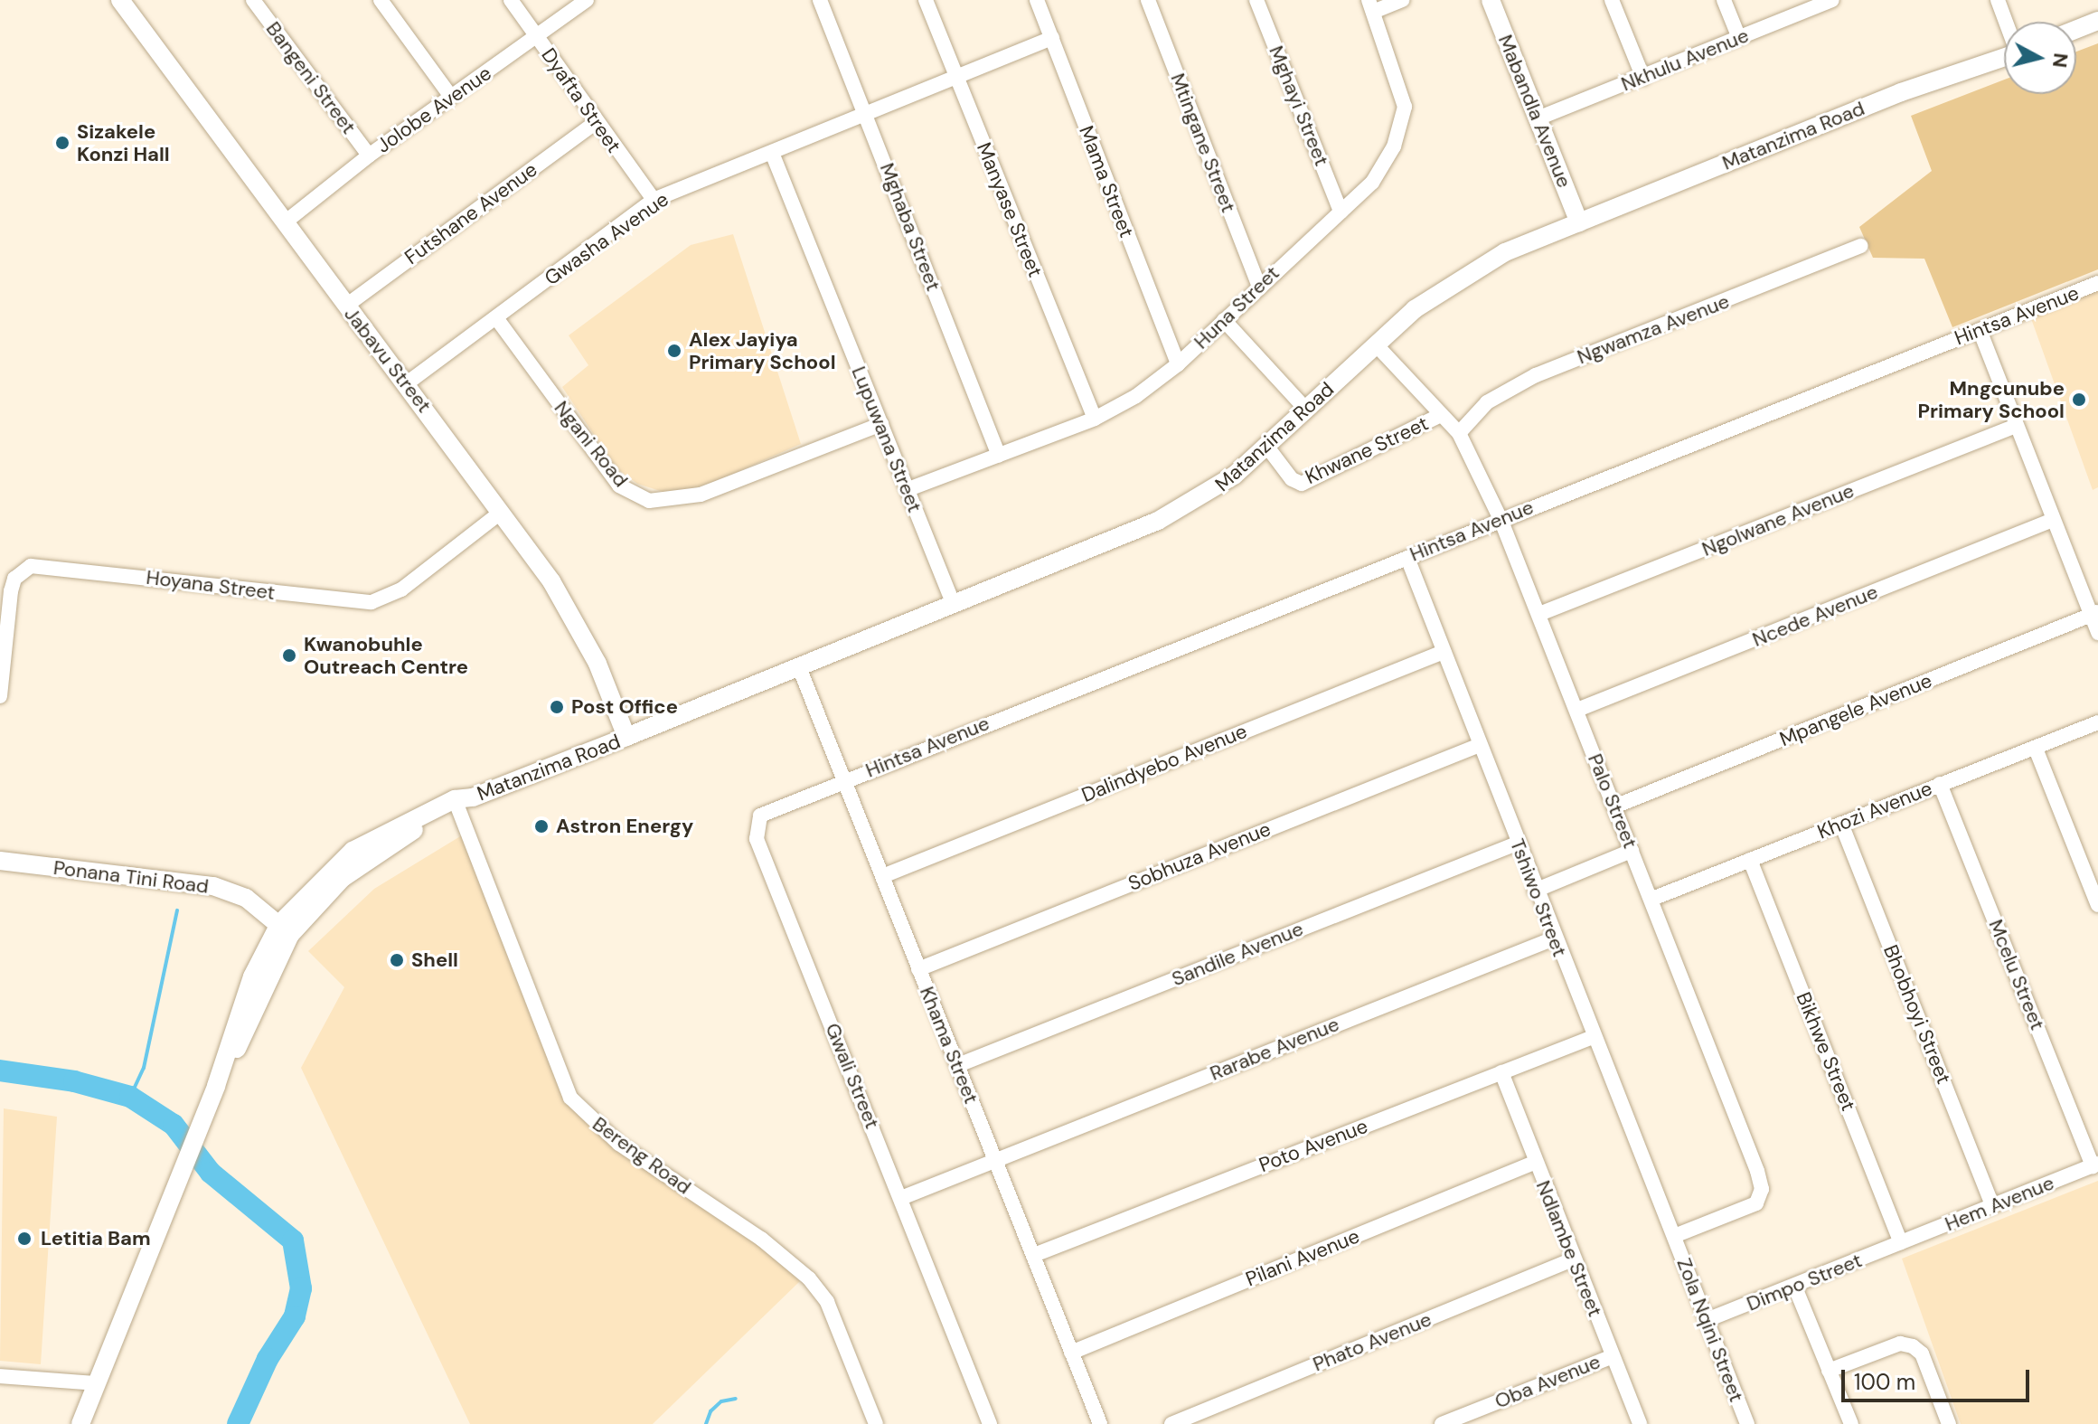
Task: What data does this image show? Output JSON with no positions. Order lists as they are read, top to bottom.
{
  "streets": {
    "street": [
      "Nkhulu Avenue",
      "Bangeni Street",
      "Dyafta Street",
      "Mghayi Street",
      "Jolobe Avenue",
      "Mabandla Avenue",
      "Matanzima Road",
      "Mtingane Street",
      "Mama Street",
      "Manyase Street",
      "Futshane Avenue",
      "Mghaba Street",
      "Gwasha Avenue",
      "Huna Street",
      "Hintsa Avenue",
      "Ngwamza Avenue",
      "Jabavu Street",
      "Lupuwana Street",
      "Ngani Road",
      "Khwane Street",
      "Ngolwane Avenue",
      "Hoyana Street",
      "Ncede Avenue",
      "Mpangele Avenue",
      "Dalindyebo Avenue",
      "Palo Street",
      "Khozi Avenue",
      "Sobhuza Avenue",
      "Ponana Tini Road",
      "Tshiwo Street",
      "Sandile Avenue",
      "Mcelu Street",
      "Bhobhoyi Street",
      "Khama Street",
      "Rarabe Avenue",
      "Bikhwe Street",
      "Gwali Street",
      "Poto Avenue",
      "Bereng Road",
      "Hem Avenue",
      "Ndlambe Street",
      "Pilani Avenue",
      "Dimpo Street",
      "Zola Nqini Street",
      "Phato Avenue",
      "Oba Avenue"
    ]
  },
  "crossings": [
    ["Nkhulu Avenue", "Mabandla Avenue"],
    ["Bangeni Street", "Jolobe Avenue"],
    ["Dyafta Street", "Jolobe Avenue"],
    ["Dyafta Street", "Futshane Avenue"],
    ["Dyafta Street", "Gwasha Avenue"],
    ["Mghayi Street", "Huna Street"],
    ["Jolobe Avenue", "Jabavu Street"],
    ["Mabandla Avenue", "Matanzima Road"],
    ["Matanzima Road", "Jabavu Street"],
    ["Matanzima Road", "Lupuwana Street"],
    ["Matanzima Road", "Khwane Street"],
    ["Matanzima Road", "Palo Street"],
    ["Matanzima Road", "Ponana Tini Road"],
    ["Matanzima Road", "Khama Street"],
    ["Matanzima Road", "Bereng Road"],
    ["Mtingane Street", "Huna Street"],
    ["Mama Street", "Gwasha Avenue"],
    ["Mama Street", "Huna Street"],
    ["Manyase Street", "Gwasha Avenue"],
    ["Manyase Street", "Huna Street"],
    ["Futshane Avenue", "Jabavu Street"],
    ["Mghaba Street", "Gwasha Avenue"],
    ["Mghaba Street", "Huna Street"],
    ["Gwasha Avenue", "Jabavu Street"],
    ["Gwasha Avenue", "Lupuwana Street"],
    ["Gwasha Avenue", "Ngani Road"],
    ["Huna Street", "Lupuwana Street"],
    ["Hintsa Avenue", "Palo Street"],
    ["Hintsa Avenue", "Tshiwo Street"],
    ["Hintsa Avenue", "Khama Street"],
    ["Hintsa Avenue", "Gwali Street"],
    ["Ngwamza Avenue", "Palo Street"],
    ["Jabavu Street", "Hoyana Street"],
    ["Lupuwana Street", "Ngani Road"],
    ["Khwane Street", "Palo Street"],
    ["Ngolwane Avenue", "Palo Street"],
    ["Ncede Avenue", "Palo Street"],
    ["Mpangele Avenue", "Palo Street"],
    ["Dalindyebo Avenue", "Tshiwo Street"],
    ["Dalindyebo Avenue", "Khama Street"],
    ["Palo Street", "Khozi Avenue"],
    ["Palo Street", "Tshiwo Street"],
    ["Palo Street", "Zola Nqini Street"],
    ["Khozi Avenue", "Mcelu Street"],
    ["Khozi Avenue", "Bhobhoyi Street"],
    ["Khozi Avenue", "Bikhwe Street"],
    ["Sobhuza Avenue", "Tshiwo Street"],
    ["Sobhuza Avenue", "Khama Street"],
    ["Tshiwo Street", "Sandile Avenue"],
    ["Tshiwo Street", "Rarabe Avenue"],
    ["Tshiwo Street", "Poto Avenue"],
    ["Tshiwo Street", "Zola Nqini Street"],
    ["Sandile Avenue", "Khama Street"],
    ["Mcelu Street", "Hem Avenue"],
    ["Bhobhoyi Street", "Hem Avenue"],
    ["Khama Street", "Rarabe Avenue"],
    ["Khama Street", "Gwali Street"],
    ["Khama Street", "Poto Avenue"],
    ["Khama Street", "Pilani Avenue"],
    ["Rarabe Avenue", "Gwali Street"],
    ["Bikhwe Street", "Hem Avenue"],
    ["Bikhwe Street", "Dimpo Street"],
    ["Poto Avenue", "Ndlambe Street"],
    ["Hem Avenue", "Dimpo Street"],
    ["Ndlambe Street", "Pilani Avenue"],
    ["Ndlambe Street", "Phato Avenue"],
    ["Ndlambe Street", "Oba Avenue"],
    ["Dimpo Street", "Zola Nqini Street"]
  ],
  "places": [
    "Sizakele Konzi Hall",
    "Alex Jayiya Primary School",
    "Mngcunube Primary School",
    "Kwanobuhle Outreach Centre",
    "Post Office",
    "Astron Energy",
    "Shell",
    "Letitia Bam"
  ],
  "scale_bar": "100 m",
  "north": "right"
}
